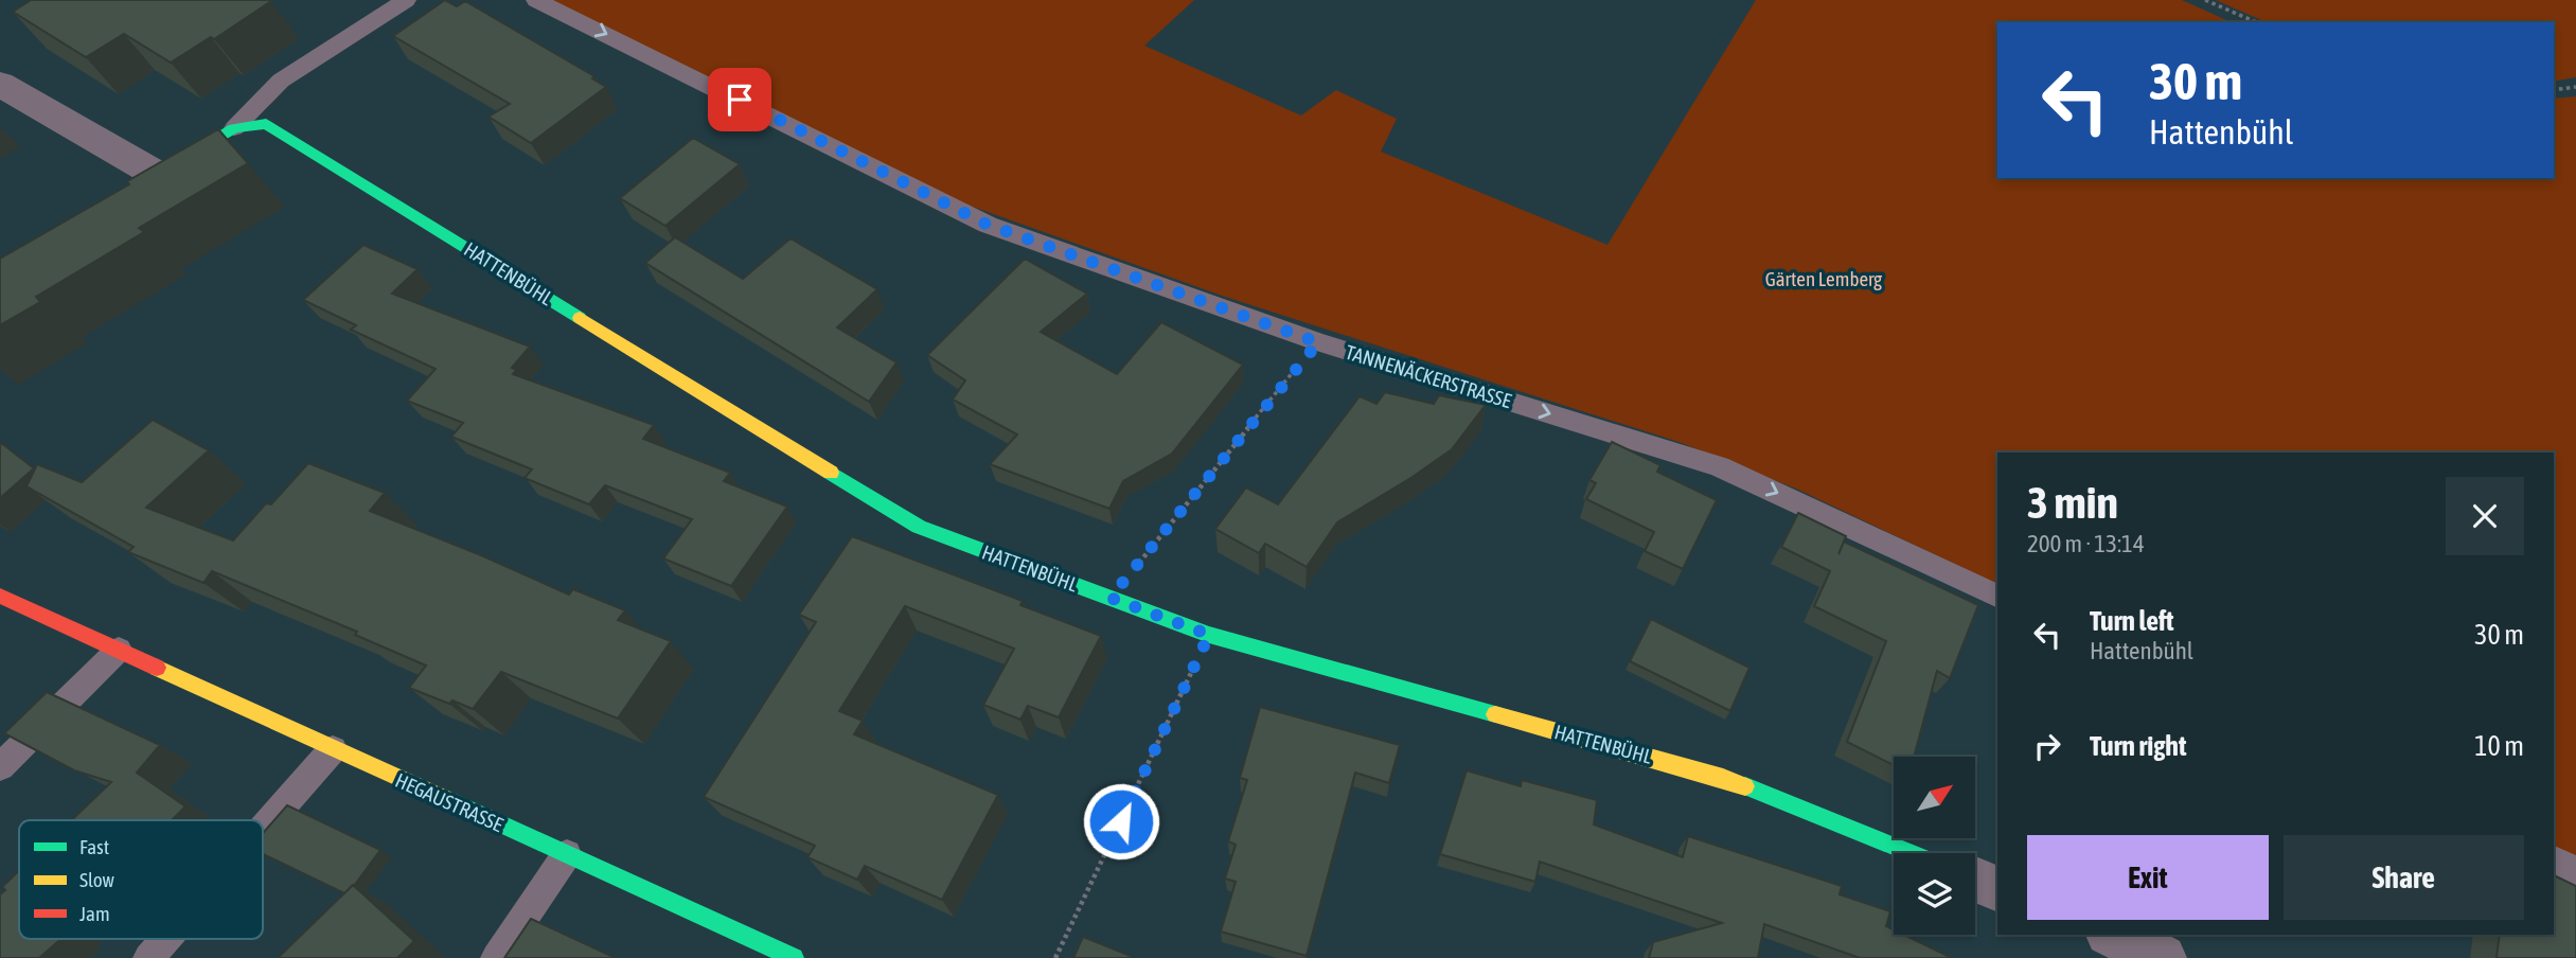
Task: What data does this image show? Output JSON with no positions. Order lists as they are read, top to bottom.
{
  "streets": {
    "street": ["HATTENBÜHL", "HEGAUSTRASSE"],
    "lane": ["TANNENÄCKERSTRASSE"]
  },
  "one_way": ["TANNENÄCKERSTRASSE"],
  "parks": ["Gärten Lemberg"],
  "legend": ["Fast", "Slow", "Jam"],
  "north": "top right",
  "page": {
    "turn": ["30 m", "Hattenbühl"],
    "heading": ["3 min", "200 m · 13:14"],
    "list": [
      {
        "name": "Turn left",
        "note": "Hattenbühl",
        "value": "30 m"
      },
      {
        "name": "Turn right",
        "value": "10 m"
      }
    ],
    "buttons": ["Exit", "Share"]
  }
}
